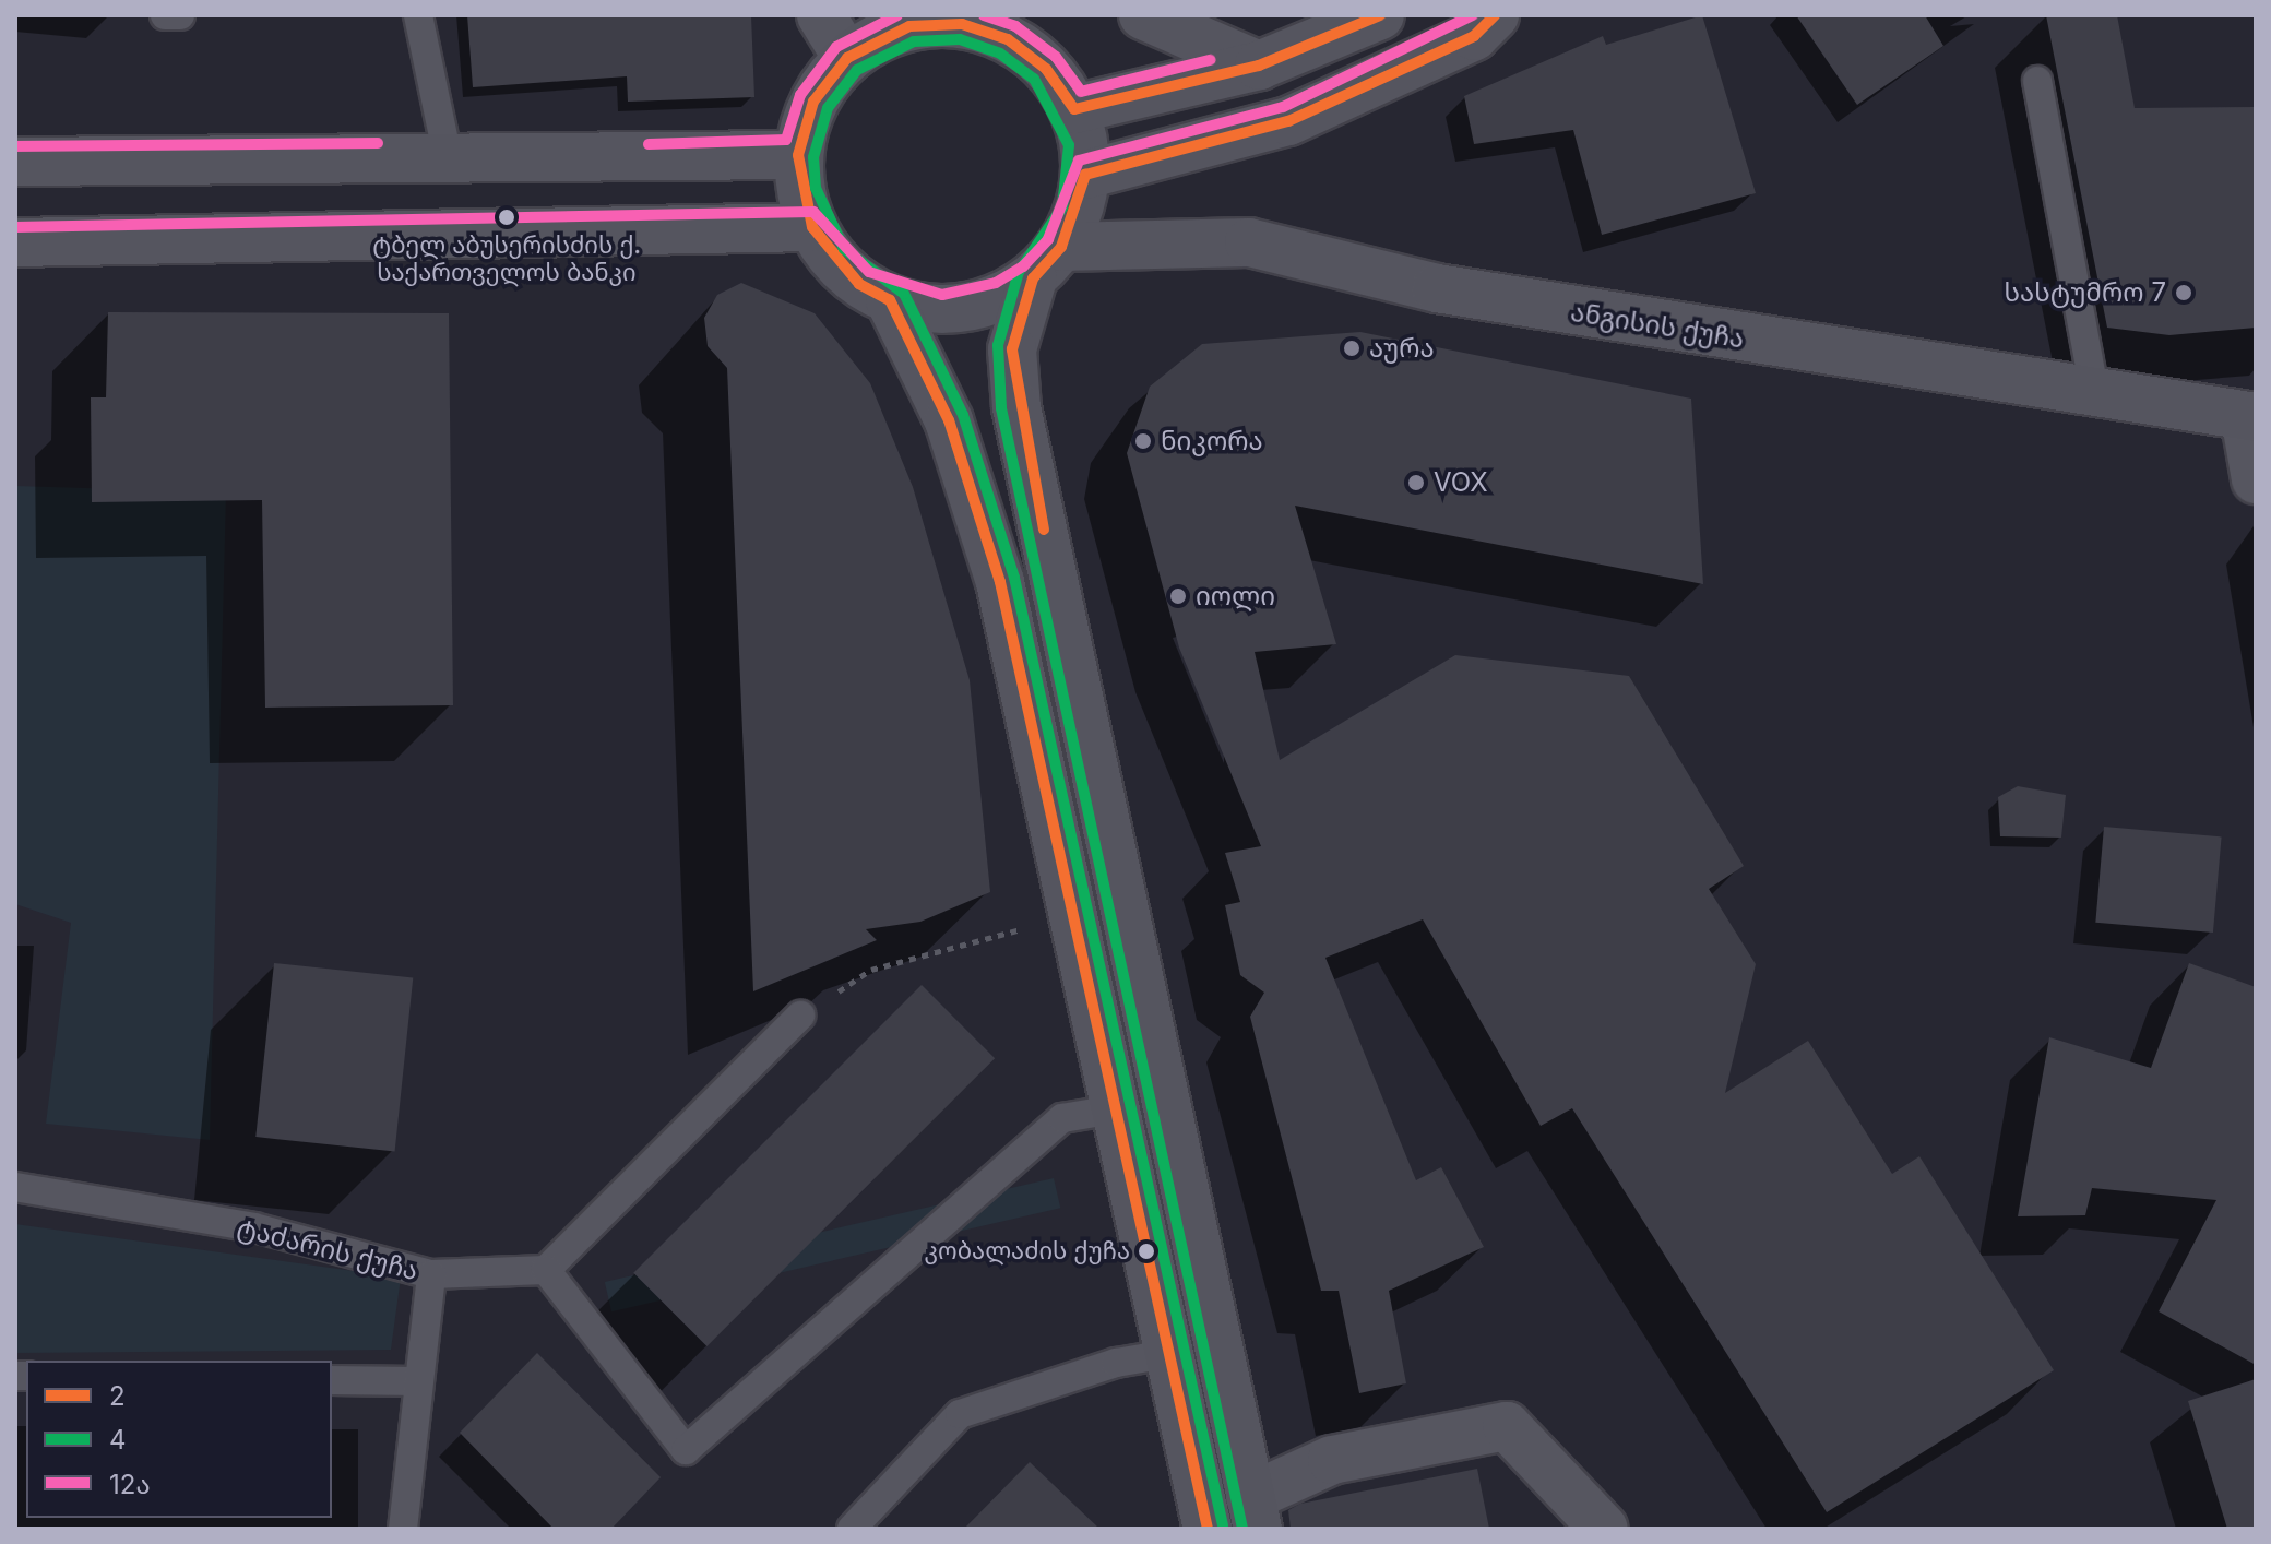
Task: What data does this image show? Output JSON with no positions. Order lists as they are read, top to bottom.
{
  "streets": {
    "street": ["ანგისის ქუჩა"],
    "lane": ["ტაძარის ქუჩა"]
  },
  "places": [
    "ტბელ აბუსერისძის ქ. საქართველოს ბანკი",
    "სასტუმრო 7",
    "აურა",
    "ნიკორა",
    "VOX",
    "იოლი",
    "კობალაძის ქუჩა"
  ],
  "lines": ["transit line 2", "transit line 12ა", "transit line 4"],
  "legend": ["2", "4", "12ა"]
}
